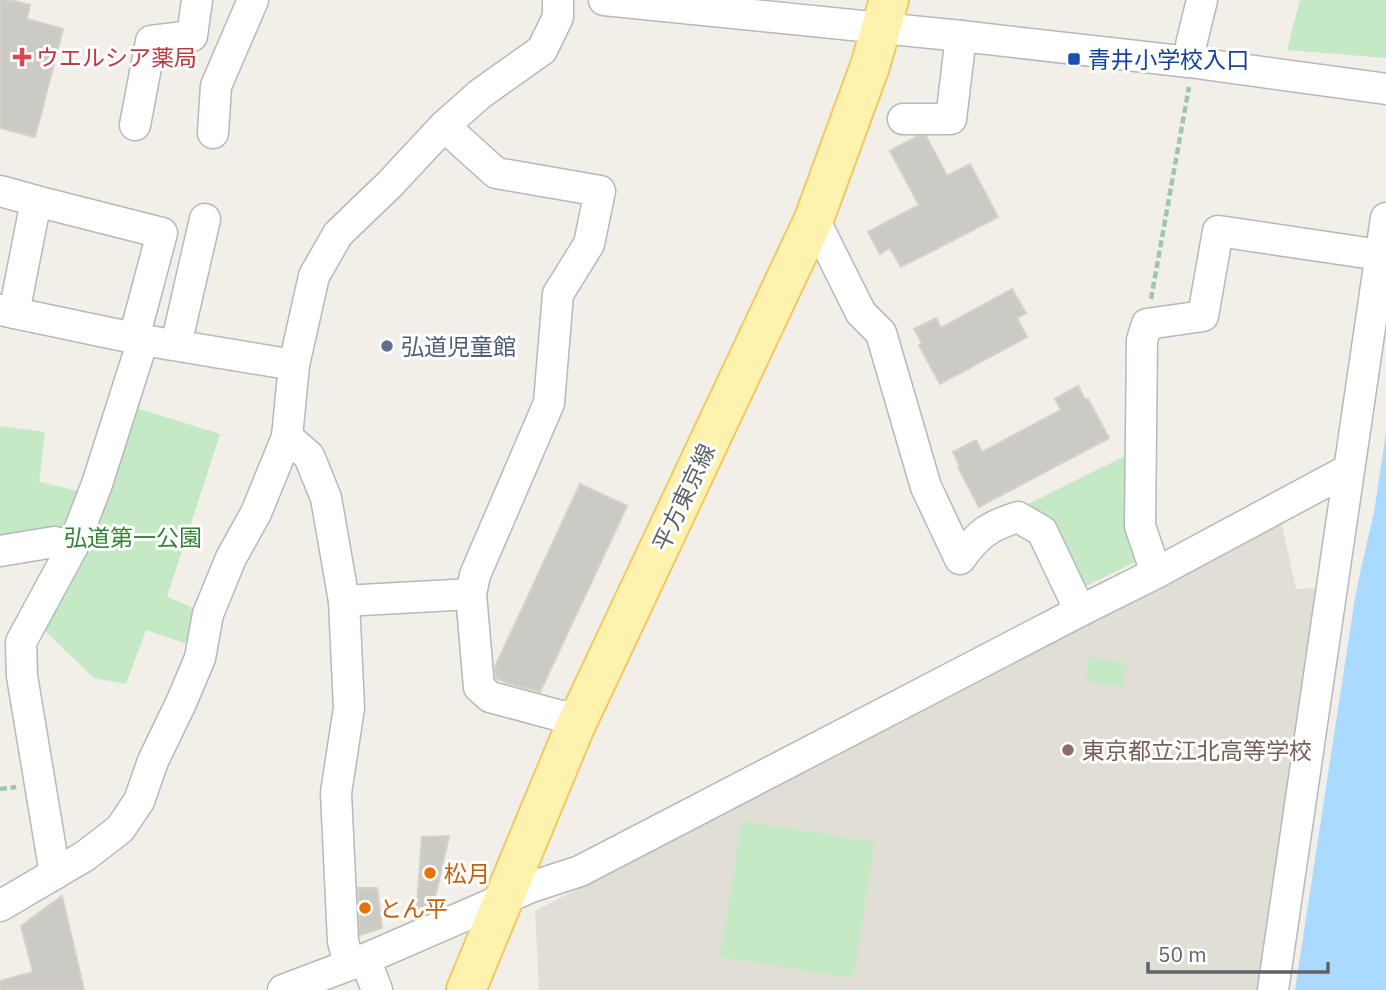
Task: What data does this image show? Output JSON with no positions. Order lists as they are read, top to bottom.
{
  "streets": {
    "main road": ["平方東京線"]
  },
  "parks": ["弘道第一公園"],
  "places": {
    "health": ["ウエルシア薬局"],
    "transit": ["青井小学校入口"],
    "other": [
      "弘道児童館",
      "東京都立江北高等学校",
      "松月",
      "とん平"
    ]
  },
  "scale_bar": "50 m"
}
